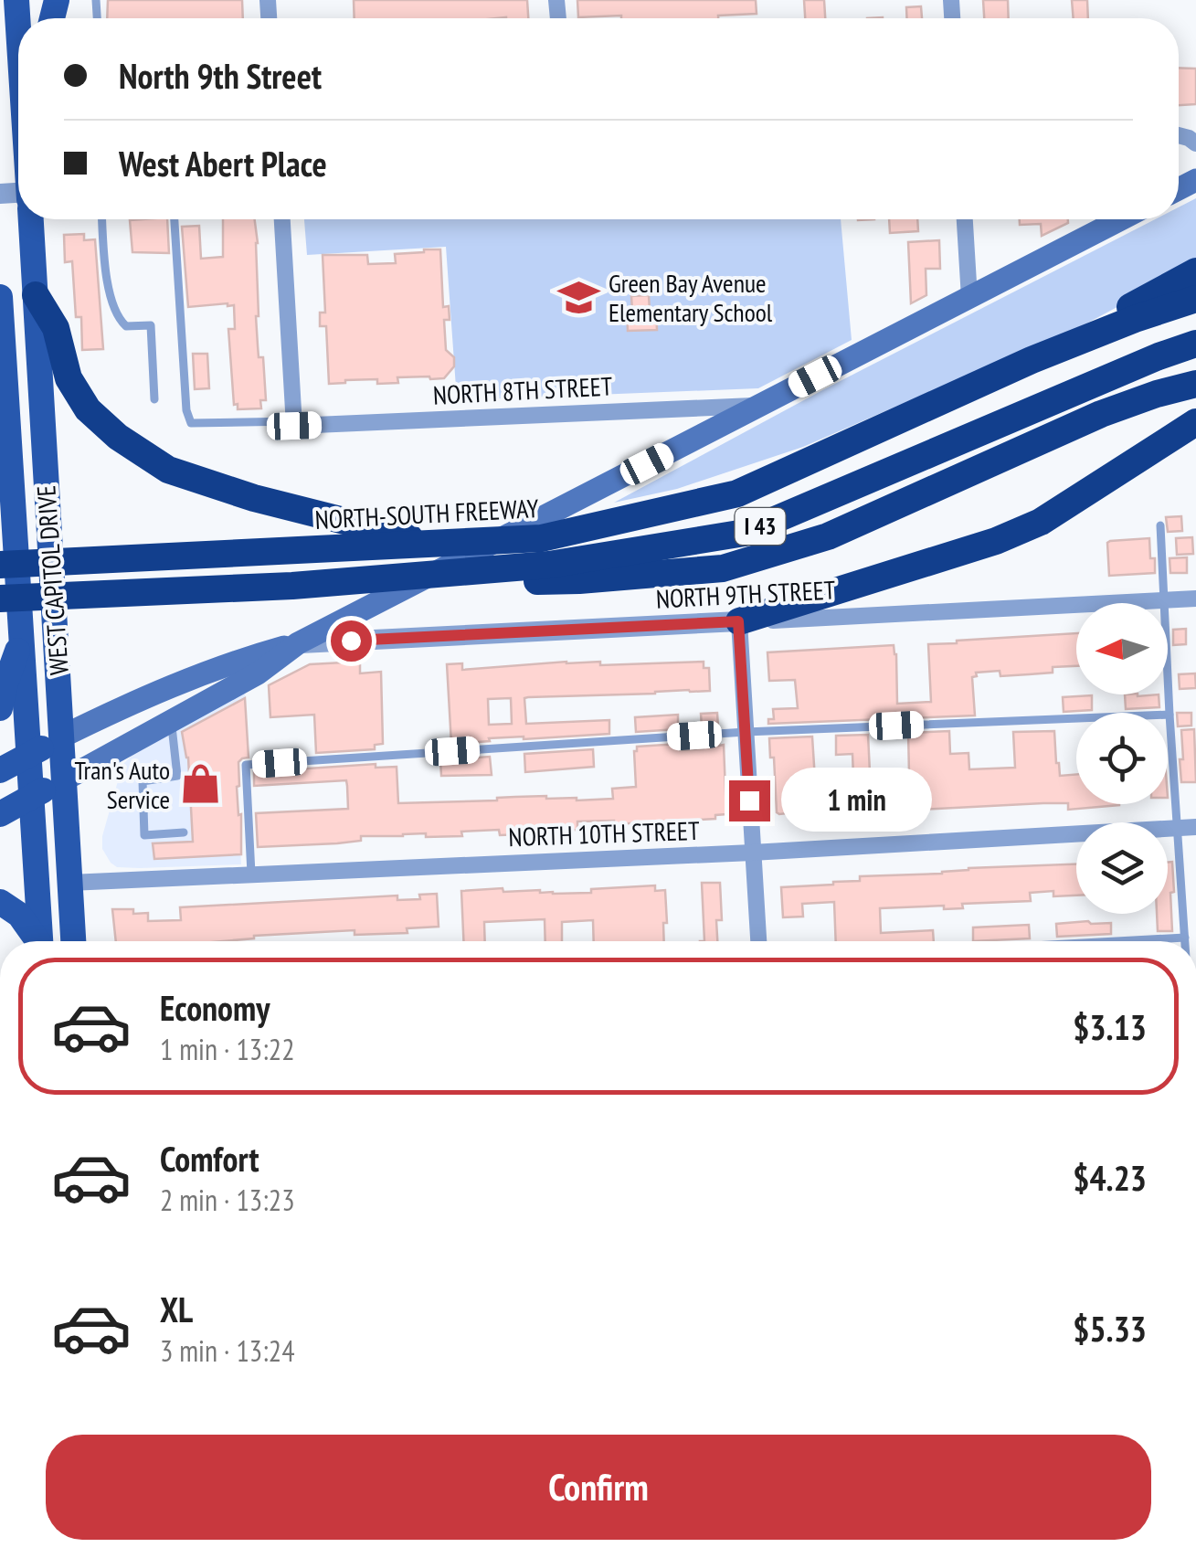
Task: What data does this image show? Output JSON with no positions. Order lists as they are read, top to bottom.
{
  "streets": {
    "highway": ["NORTH-SOUTH FREEWAY", "I 43"],
    "main road": ["WEST CAPITOL DRIVE"],
    "street": ["NORTH 8TH STREET", "NORTH 9TH STREET", "NORTH 10TH STREET"]
  },
  "crossings": [
    ["WEST CAPITOL DRIVE", "NORTH 10TH STREET"]
  ],
  "places": {
    "school or university": ["Green Bay Avenue Elementary School"],
    "shop": ["Tran's Auto Service"]
  },
  "north": "left",
  "page": {
    "banner": ["North 9th Street", "West Abert Place"],
    "bubble": "1 min",
    "list": [
      {
        "name": "Economy",
        "note": "1 min · 13:22",
        "value": "$3.13"
      },
      {
        "name": "Comfort",
        "note": "2 min · 13:23",
        "value": "$4.23"
      },
      {
        "name": "XL",
        "note": "3 min · 13:24",
        "value": "$5.33"
      }
    ],
    "buttons": "Confirm"
  }
}
